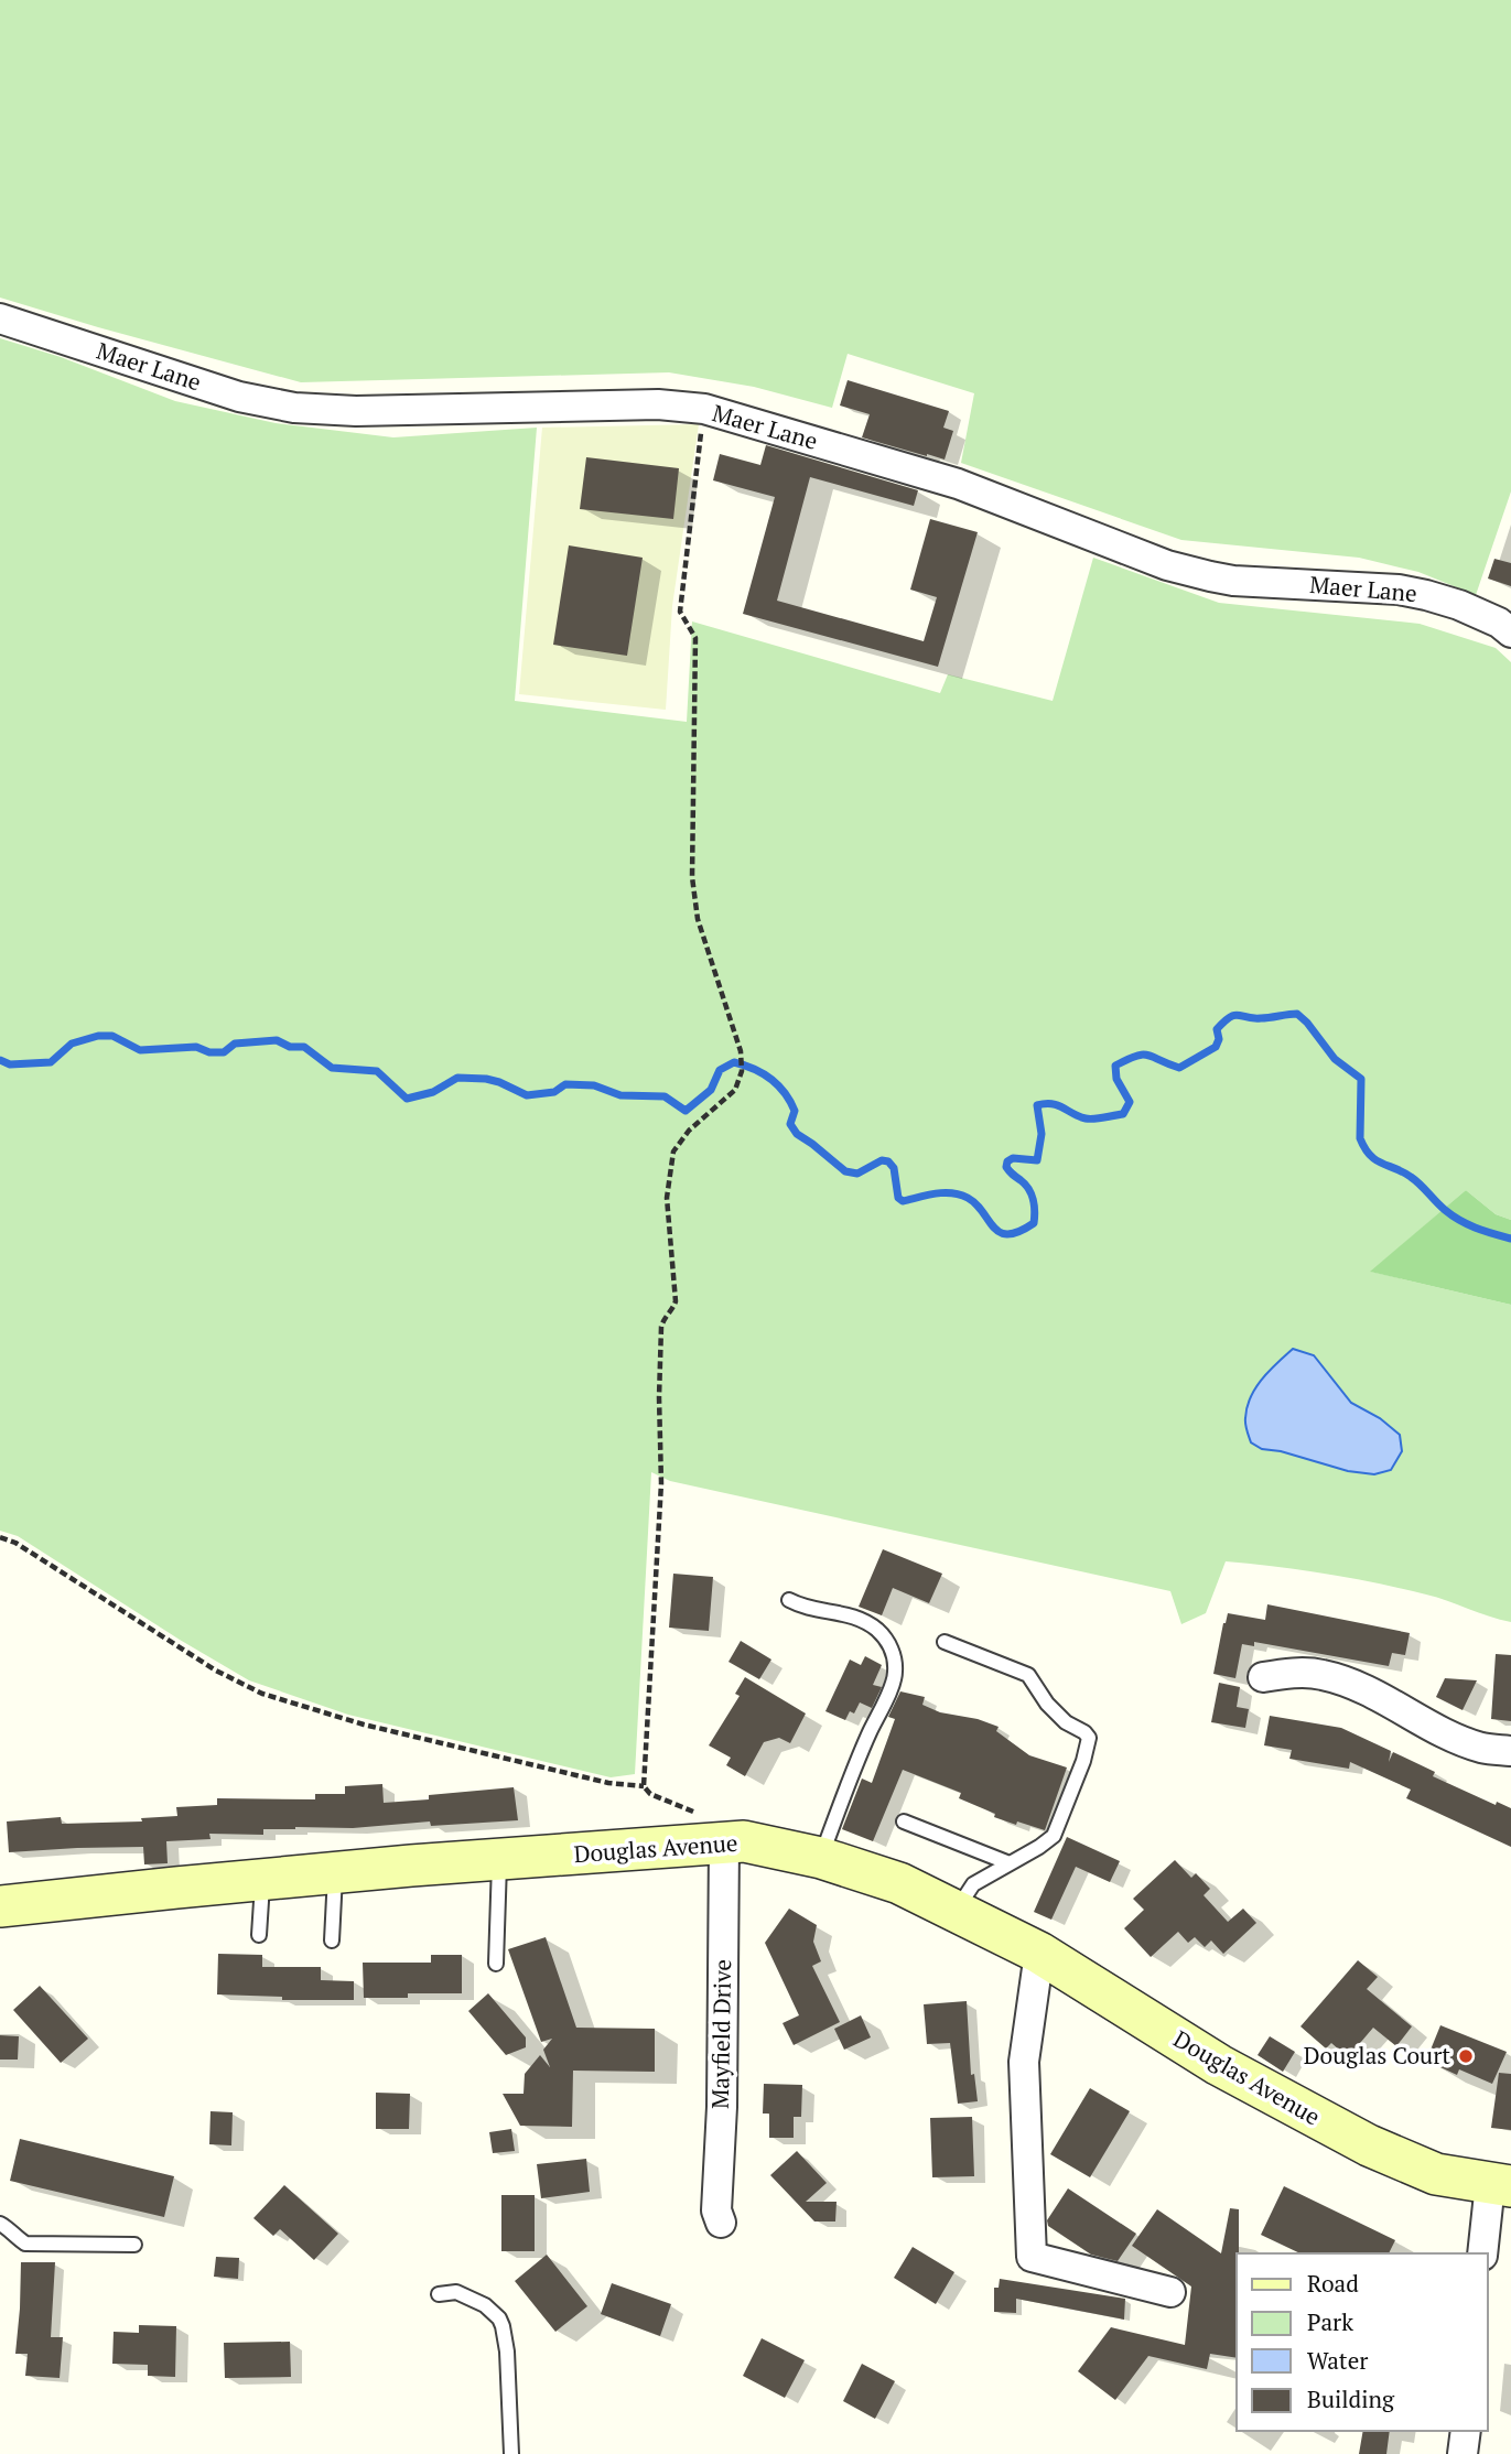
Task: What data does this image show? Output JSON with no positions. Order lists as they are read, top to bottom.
{
  "streets": {
    "street": ["Maer Lane", "Douglas Avenue", "Mayfield Drive"]
  },
  "crossings": [
    ["Douglas Avenue", "Mayfield Drive"]
  ],
  "places": ["Douglas Court"],
  "legend": [
    "Road",
    "Park",
    "Water",
    "Building"
  ]
}
